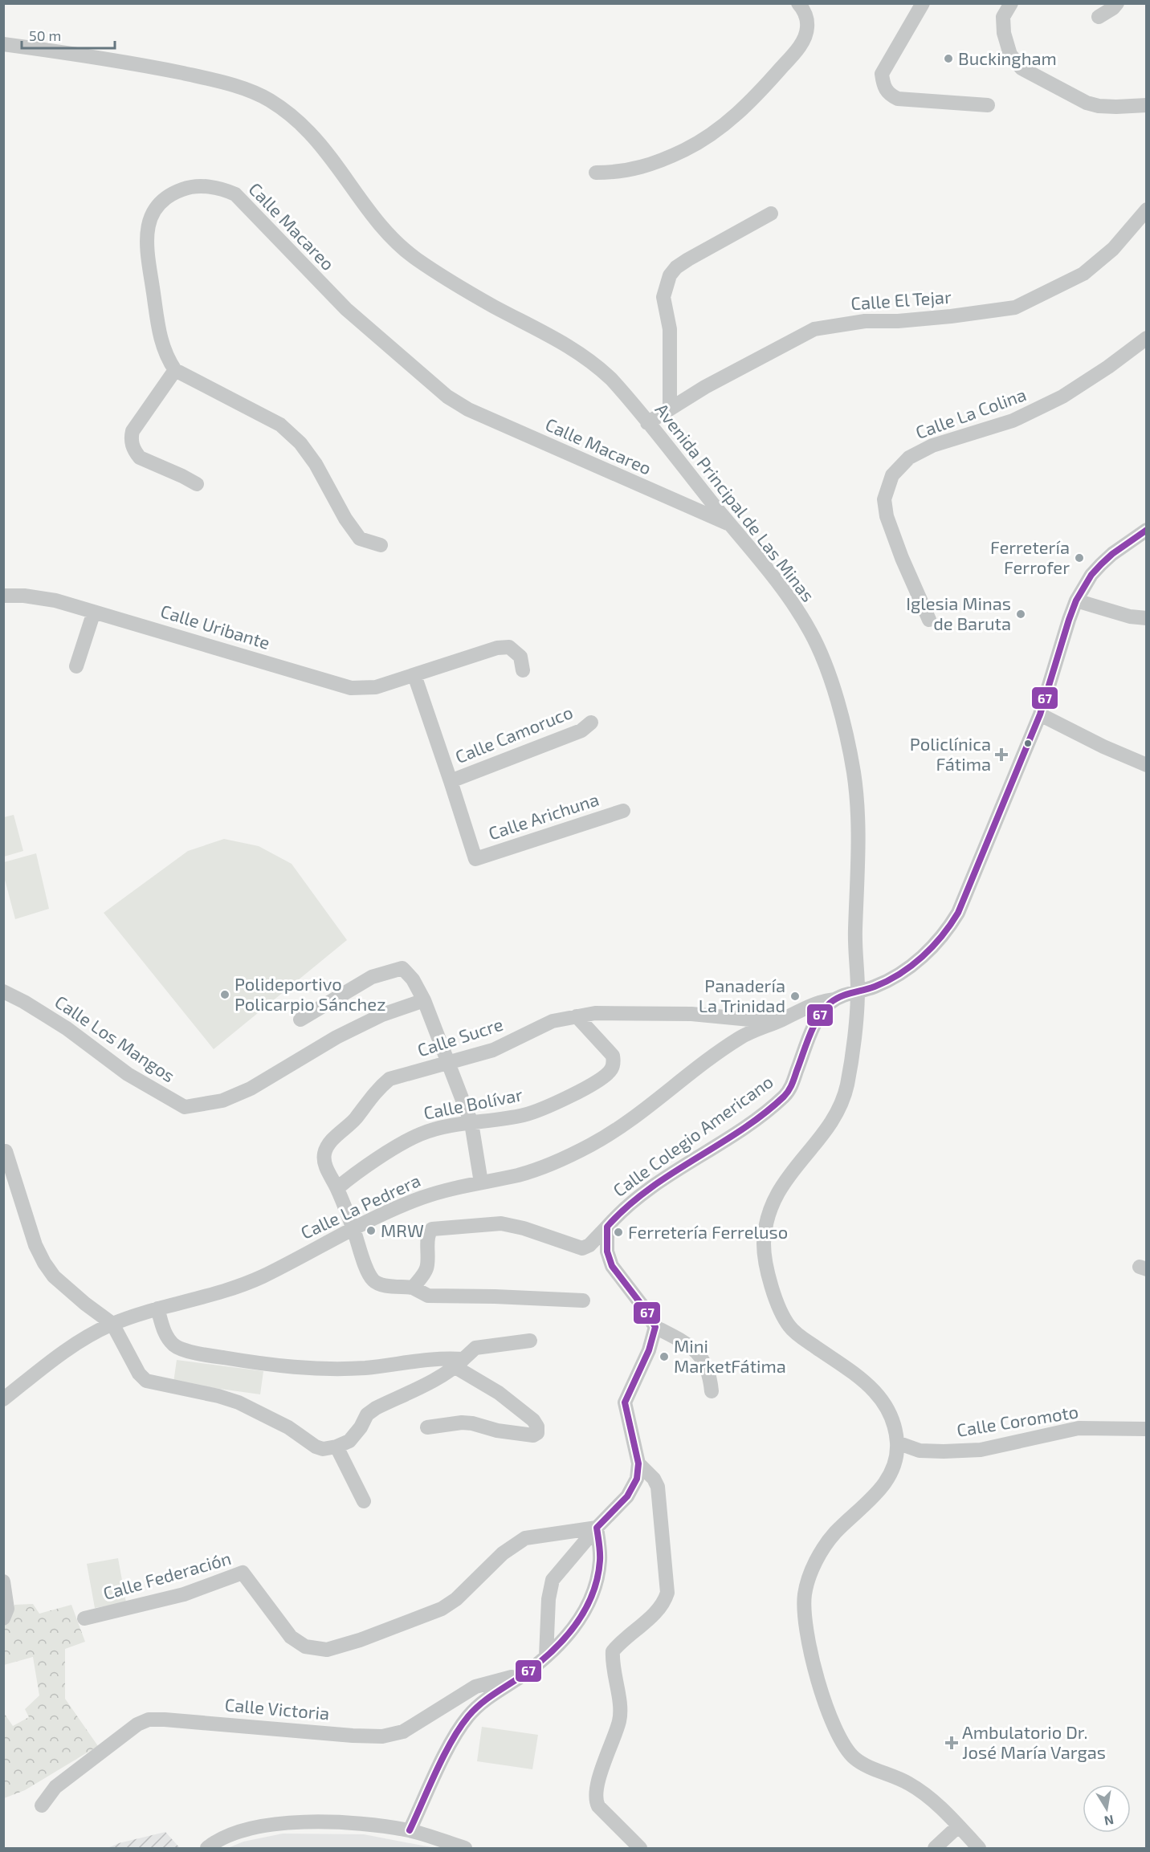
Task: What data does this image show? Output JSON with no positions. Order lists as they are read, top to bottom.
{
  "streets": {
    "street": [
      "Calle Macareo",
      "Calle El Tejar",
      "Calle La Colina",
      "Avenida Principal de Las Minas",
      "Calle Uribante",
      "Calle Camoruco",
      "Calle Arichuna",
      "Calle Sucre",
      "Calle Los Mangos",
      "Calle Bolívar",
      "Calle Colegio Americano",
      "Calle La Pedrera",
      "Calle Coromoto",
      "Calle Federación",
      "Calle Victoria"
    ]
  },
  "crossings": [
    ["Calle Macareo", "Avenida Principal de Las Minas"],
    ["Calle El Tejar", "Avenida Principal de Las Minas"],
    ["Avenida Principal de Las Minas", "Calle Colegio Americano"],
    ["Avenida Principal de Las Minas", "Calle Coromoto"],
    ["Calle Camoruco", "Calle Arichuna"],
    ["Calle Sucre", "Calle Bolívar"],
    ["Calle Sucre", "Calle Colegio Americano"],
    ["Calle Sucre", "Calle La Pedrera"],
    ["Calle Colegio Americano", "Calle La Pedrera"]
  ],
  "places": {
    "other": [
      "Buckingham",
      "Ferretería Ferrofer",
      "Iglesia Minas de Baruta",
      "Polideportivo Policarpio Sánchez",
      "Panadería La Trinidad",
      "MRW",
      "Ferretería Ferreluso",
      "Mini MarketFátima"
    ],
    "health": ["Policlínica Fátima", "Ambulatorio Dr. José María Vargas"]
  },
  "lines": ["transit line 67"],
  "scale_bar": "50 m",
  "north": "bottom"
}
